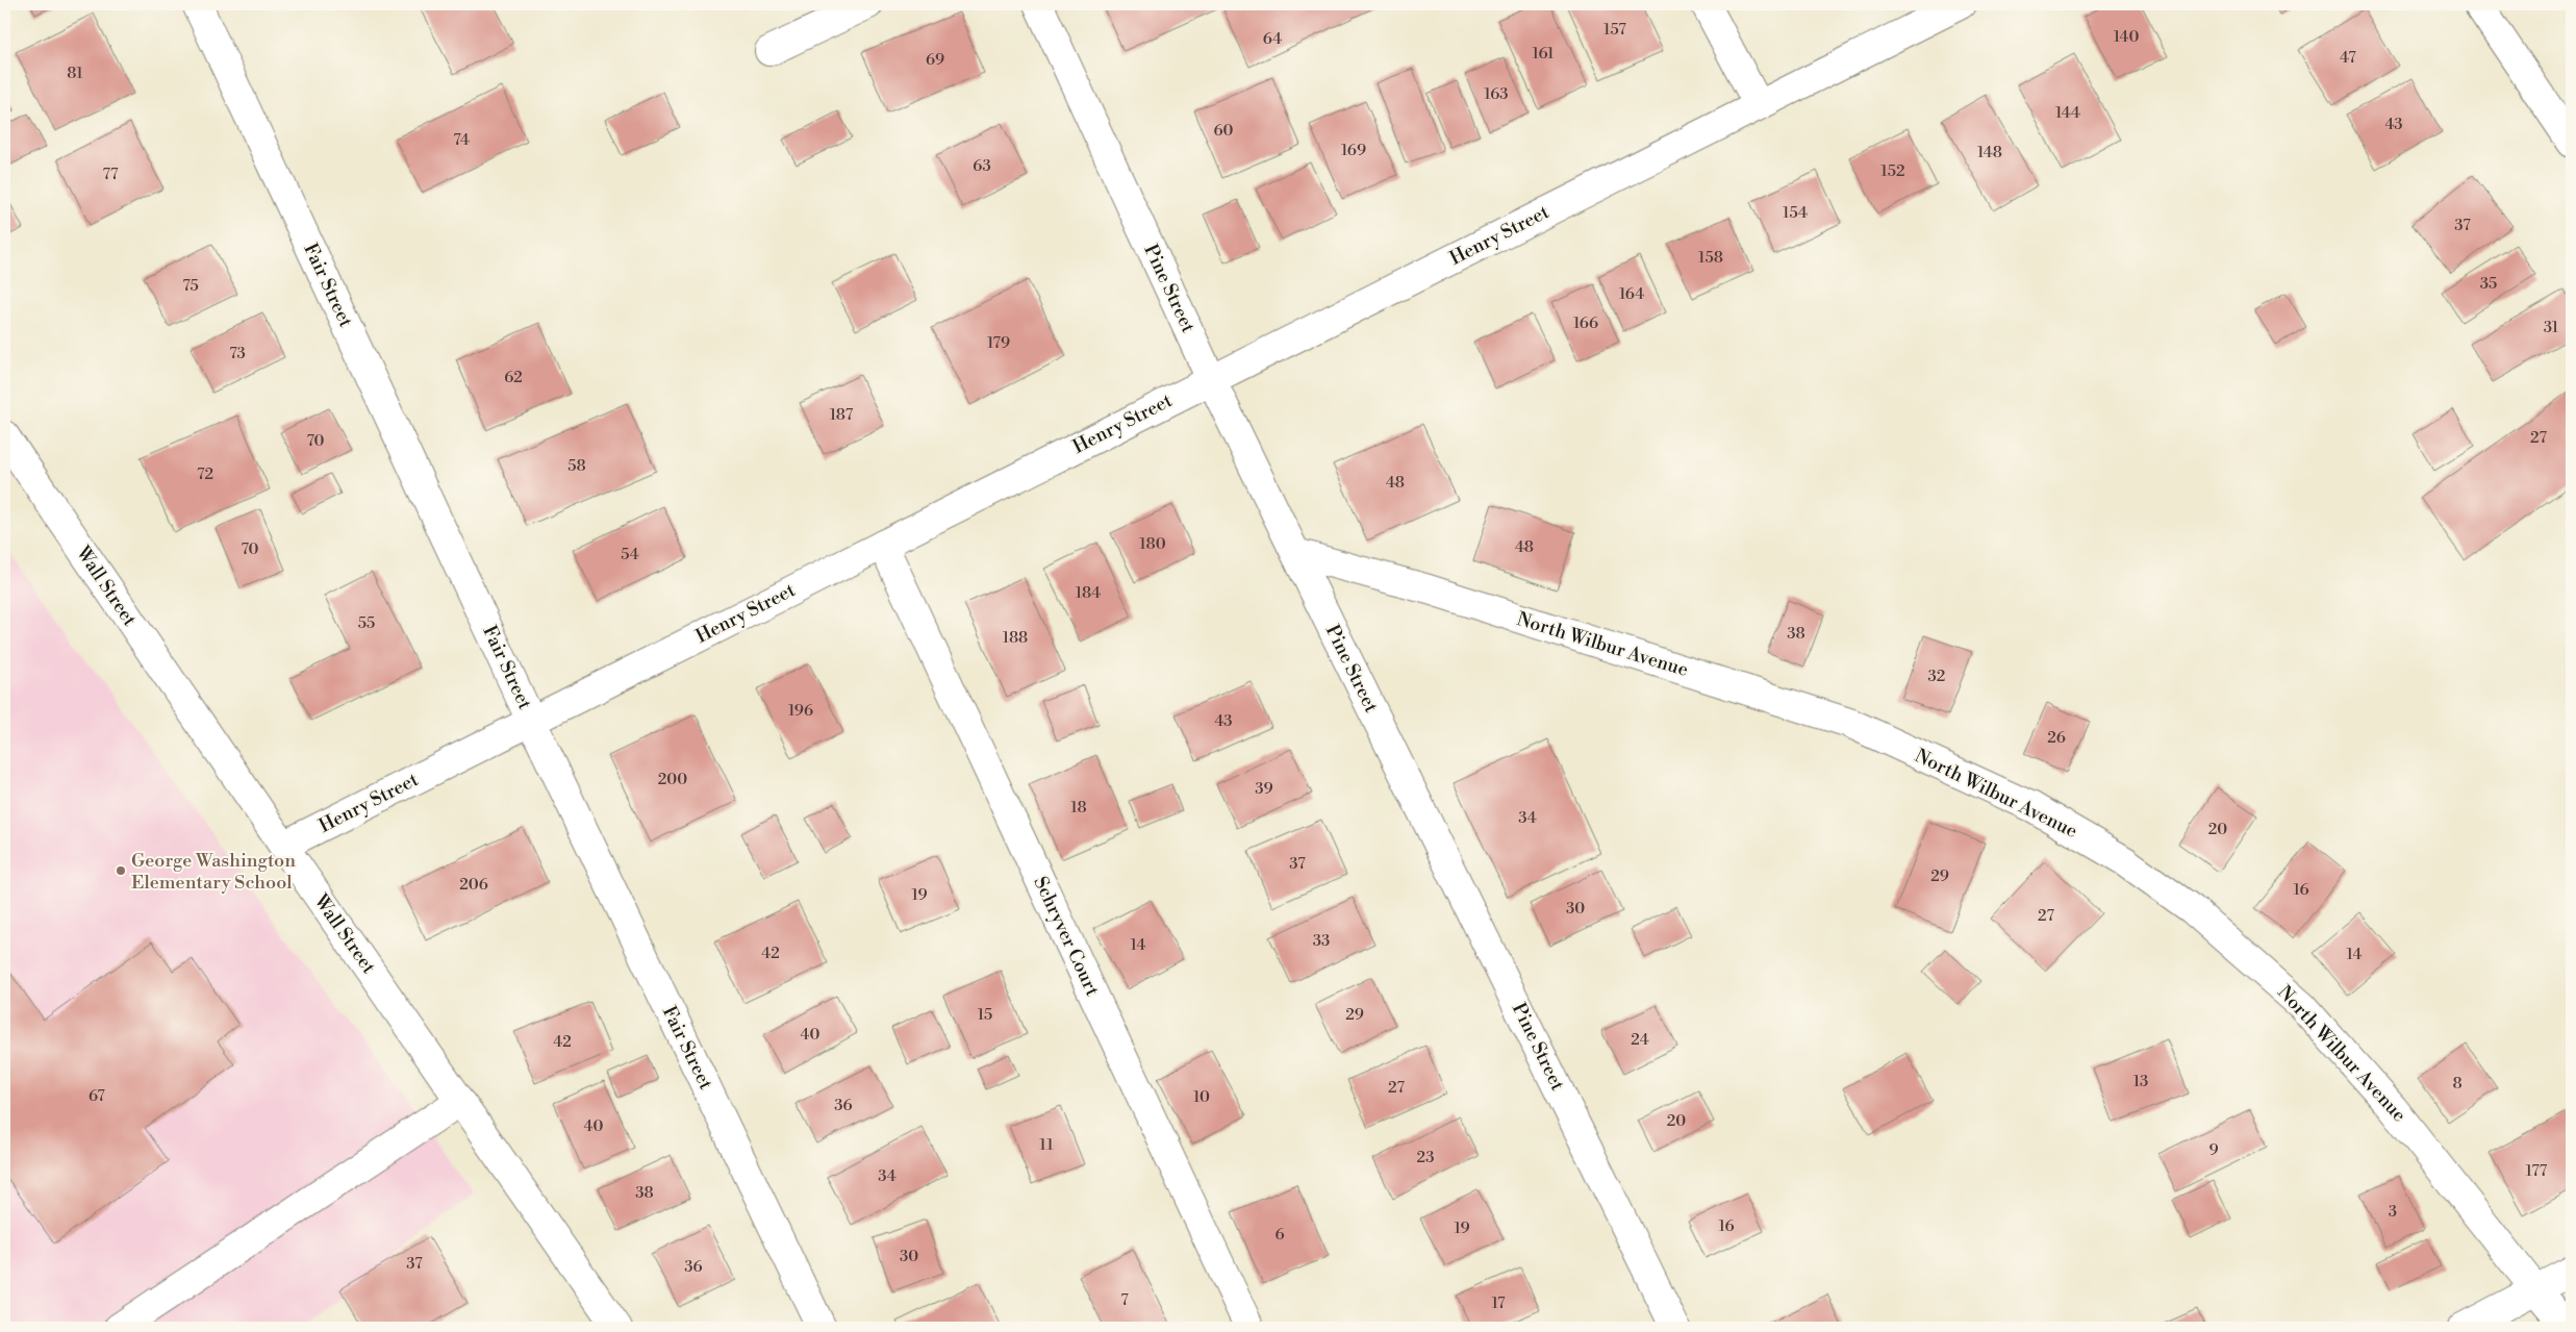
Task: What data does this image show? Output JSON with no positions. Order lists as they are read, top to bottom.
{
  "streets": {
    "street": [
      "Henry Street",
      "Fair Street",
      "Pine Street",
      "Wall Street",
      "North Wilbur Avenue",
      "Schryver Court"
    ]
  },
  "crossings": [
    ["Henry Street", "Fair Street"],
    ["Henry Street", "Pine Street"],
    ["Henry Street", "Wall Street"],
    ["Henry Street", "Schryver Court"],
    ["Pine Street", "North Wilbur Avenue"]
  ],
  "places": ["George Washington Elementary School"],
  "house_numbers": [
    "157",
    "140",
    "64",
    "161",
    "47",
    "69",
    "81",
    "163",
    "144",
    "43",
    "60",
    "74",
    "169",
    "148",
    "63",
    "152",
    "77",
    "154",
    "37",
    "158",
    "35",
    "75",
    "164",
    "166",
    "31",
    "179",
    "73",
    "62",
    "187",
    "27",
    "70",
    "58",
    "72",
    "48",
    "180",
    "48",
    "70",
    "54",
    "184",
    "55",
    "38",
    "188",
    "32",
    "196",
    "43",
    "26",
    "200",
    "39",
    "18",
    "34",
    "20",
    "37",
    "29",
    "206",
    "16",
    "19",
    "30",
    "27",
    "33",
    "14",
    "42",
    "14",
    "15",
    "29",
    "40",
    "24",
    "42",
    "13",
    "8",
    "27",
    "67",
    "10",
    "36",
    "20",
    "40",
    "11",
    "9",
    "23",
    "177",
    "34",
    "38",
    "3",
    "16",
    "19",
    "6",
    "30",
    "37",
    "36",
    "7",
    "17"
  ]
}
